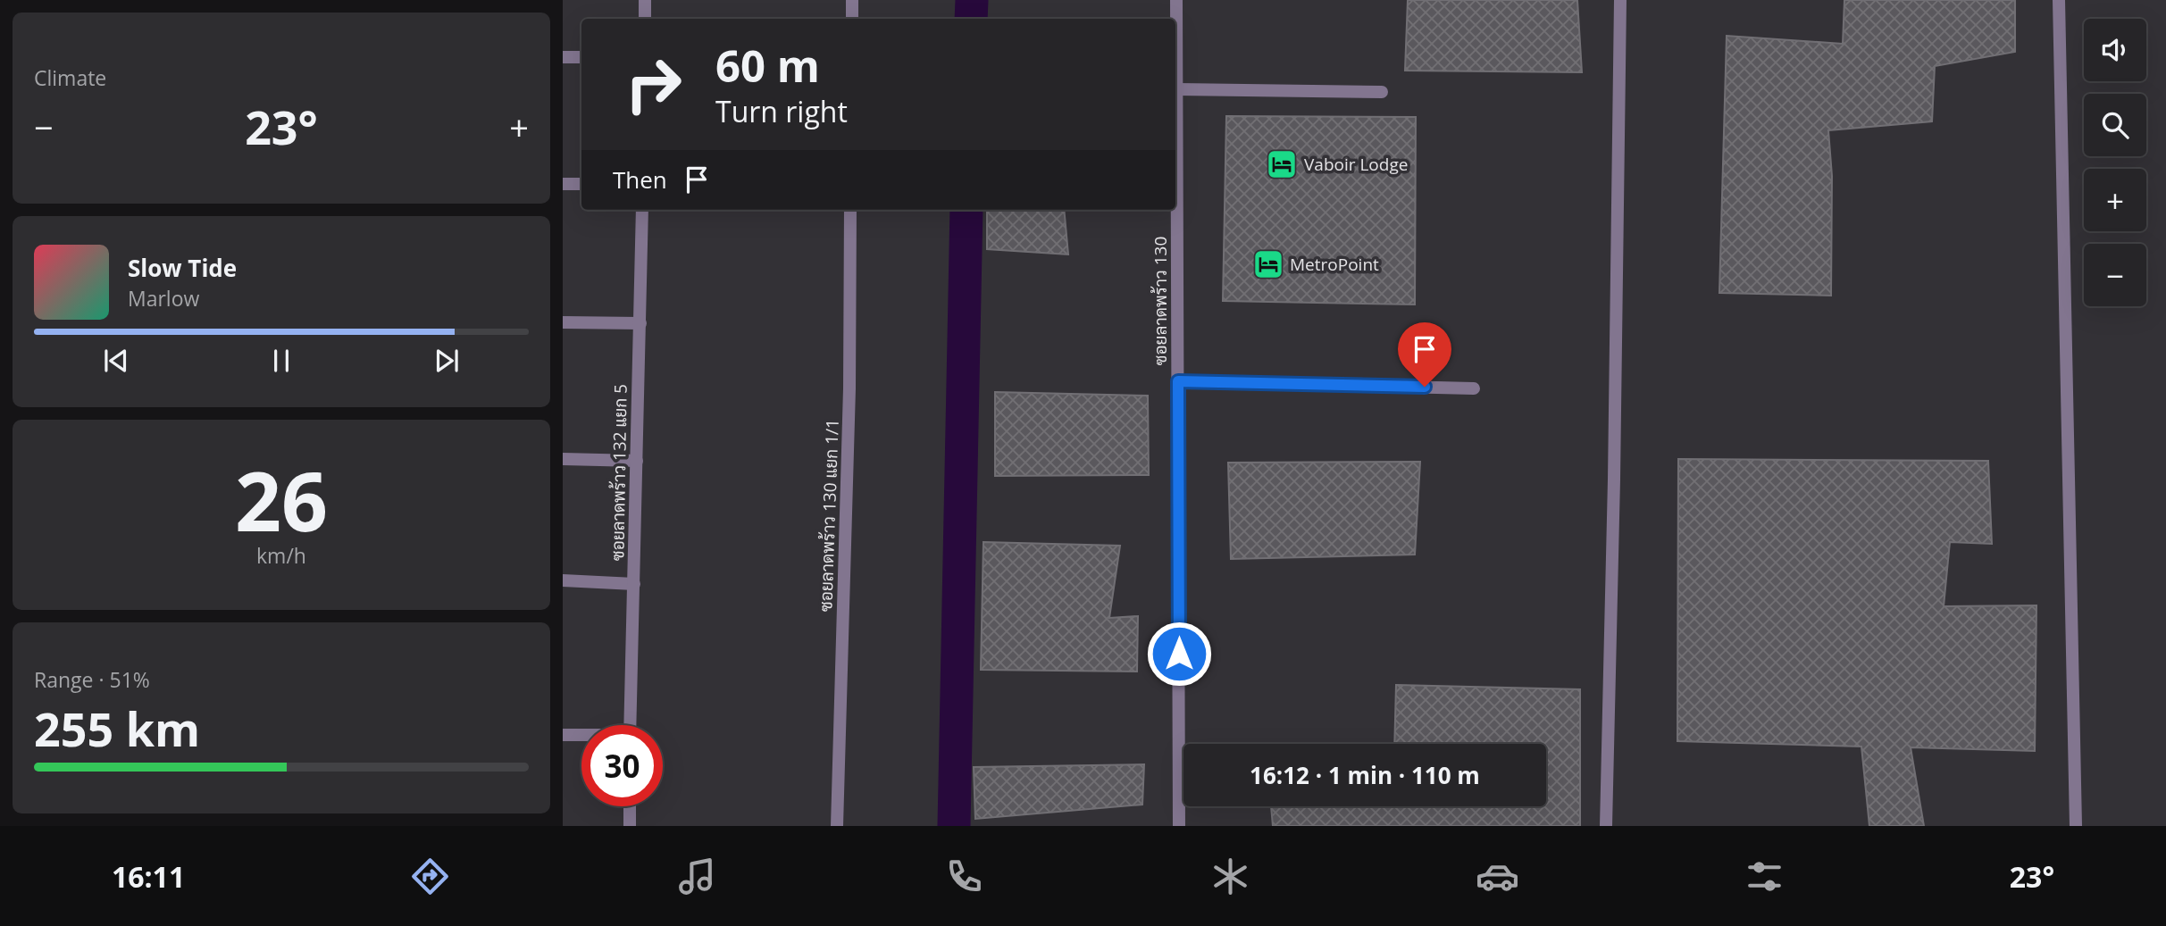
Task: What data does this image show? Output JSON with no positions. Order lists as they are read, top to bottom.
{
  "streets": {
    "street": ["ซอยลาดพร้าว 130", "ซอยลาดพร้าว 132 แยก 5", "ซอยลาดพร้าว 130 แยก 1/1"]
  },
  "places": {
    "hotel": ["Vaboir Lodge", "MetroPoint"]
  },
  "page": {
    "tile": [
      "Climate",
      ["26", "km/h"],
      ["Range · 51%", "255 km"]
    ],
    "map_buttons": ["+", "−"],
    "turn": ["60 m", "Turn right"],
    "heat": ["−", "23°", "+"],
    "then": "Then",
    "song": ["Slow Tide", "Marlow"],
    "limit": "30",
    "trip": "16:12 · 1 min · 110 m",
    "tabs": ["16:11", "23°"]
  }
}
